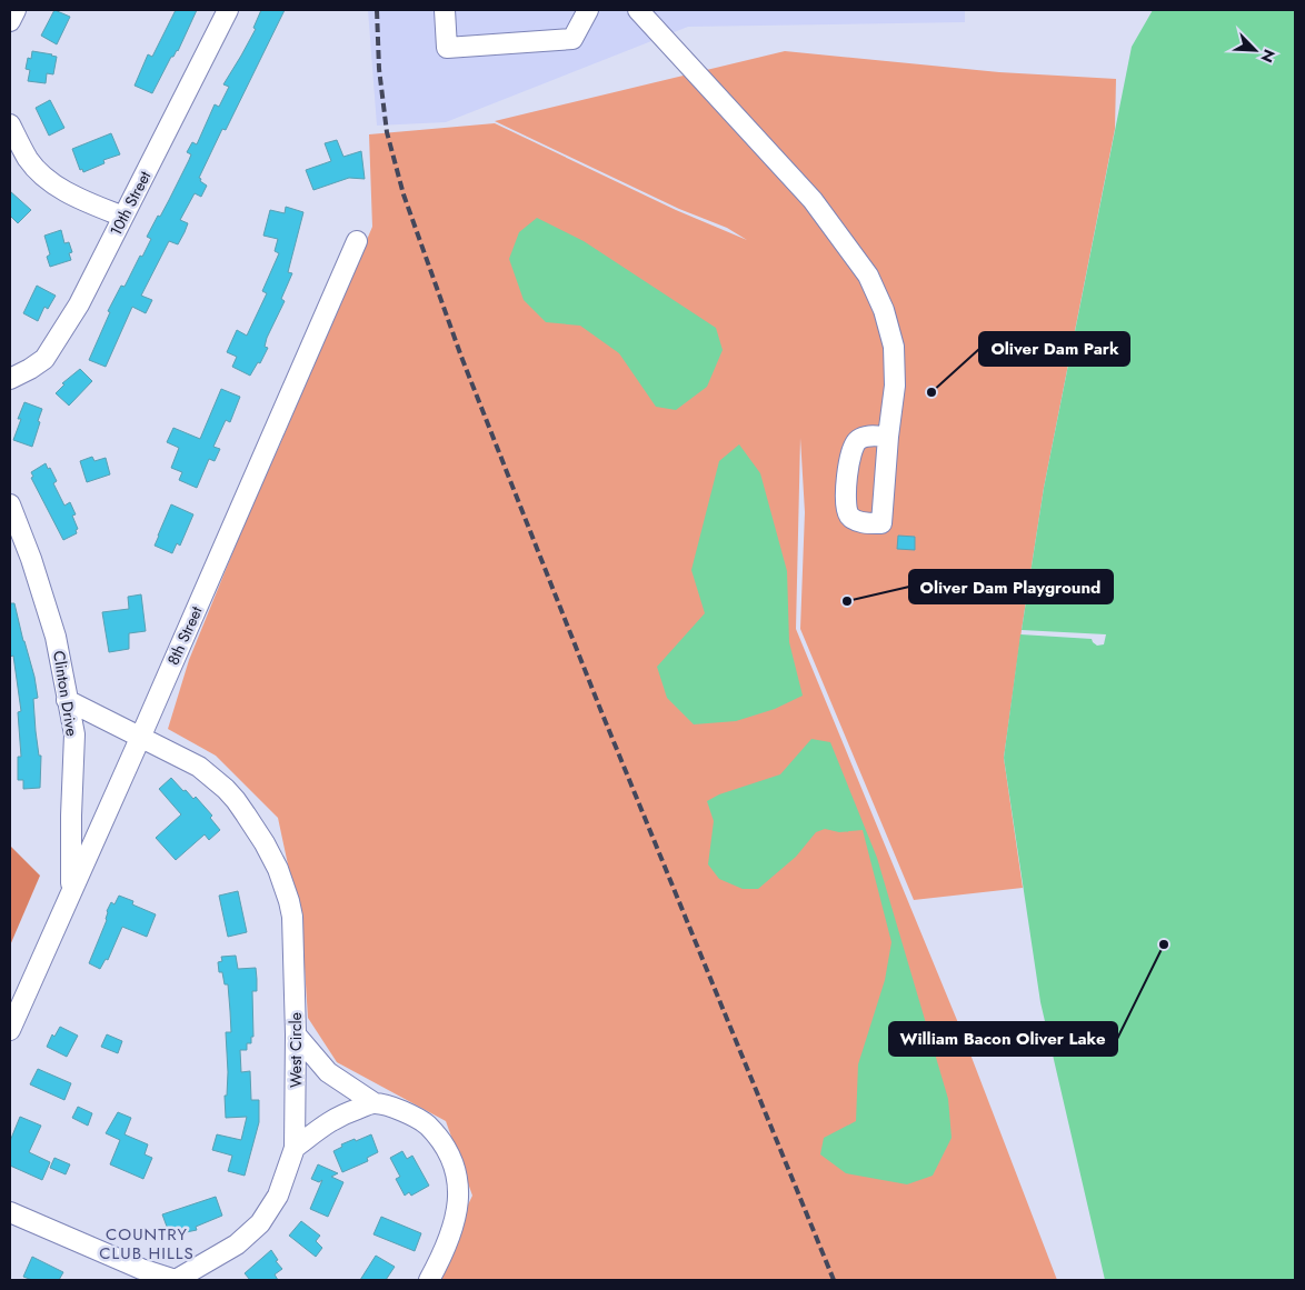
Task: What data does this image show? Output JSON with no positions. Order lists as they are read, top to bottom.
{
  "streets": {
    "street": [
      "10th Street",
      "8th Street",
      "Clinton Drive",
      "West Circle"
    ]
  },
  "crossings": [
    ["8th Street", "Clinton Drive"],
    ["8th Street", "West Circle"],
    ["Clinton Drive", "West Circle"]
  ],
  "districts": ["COUNTRY CLUB HILLS"],
  "places": ["Oliver Dam Park", "Oliver Dam Playground", "William Bacon Oliver Lake"],
  "north": "bottom right"
}
